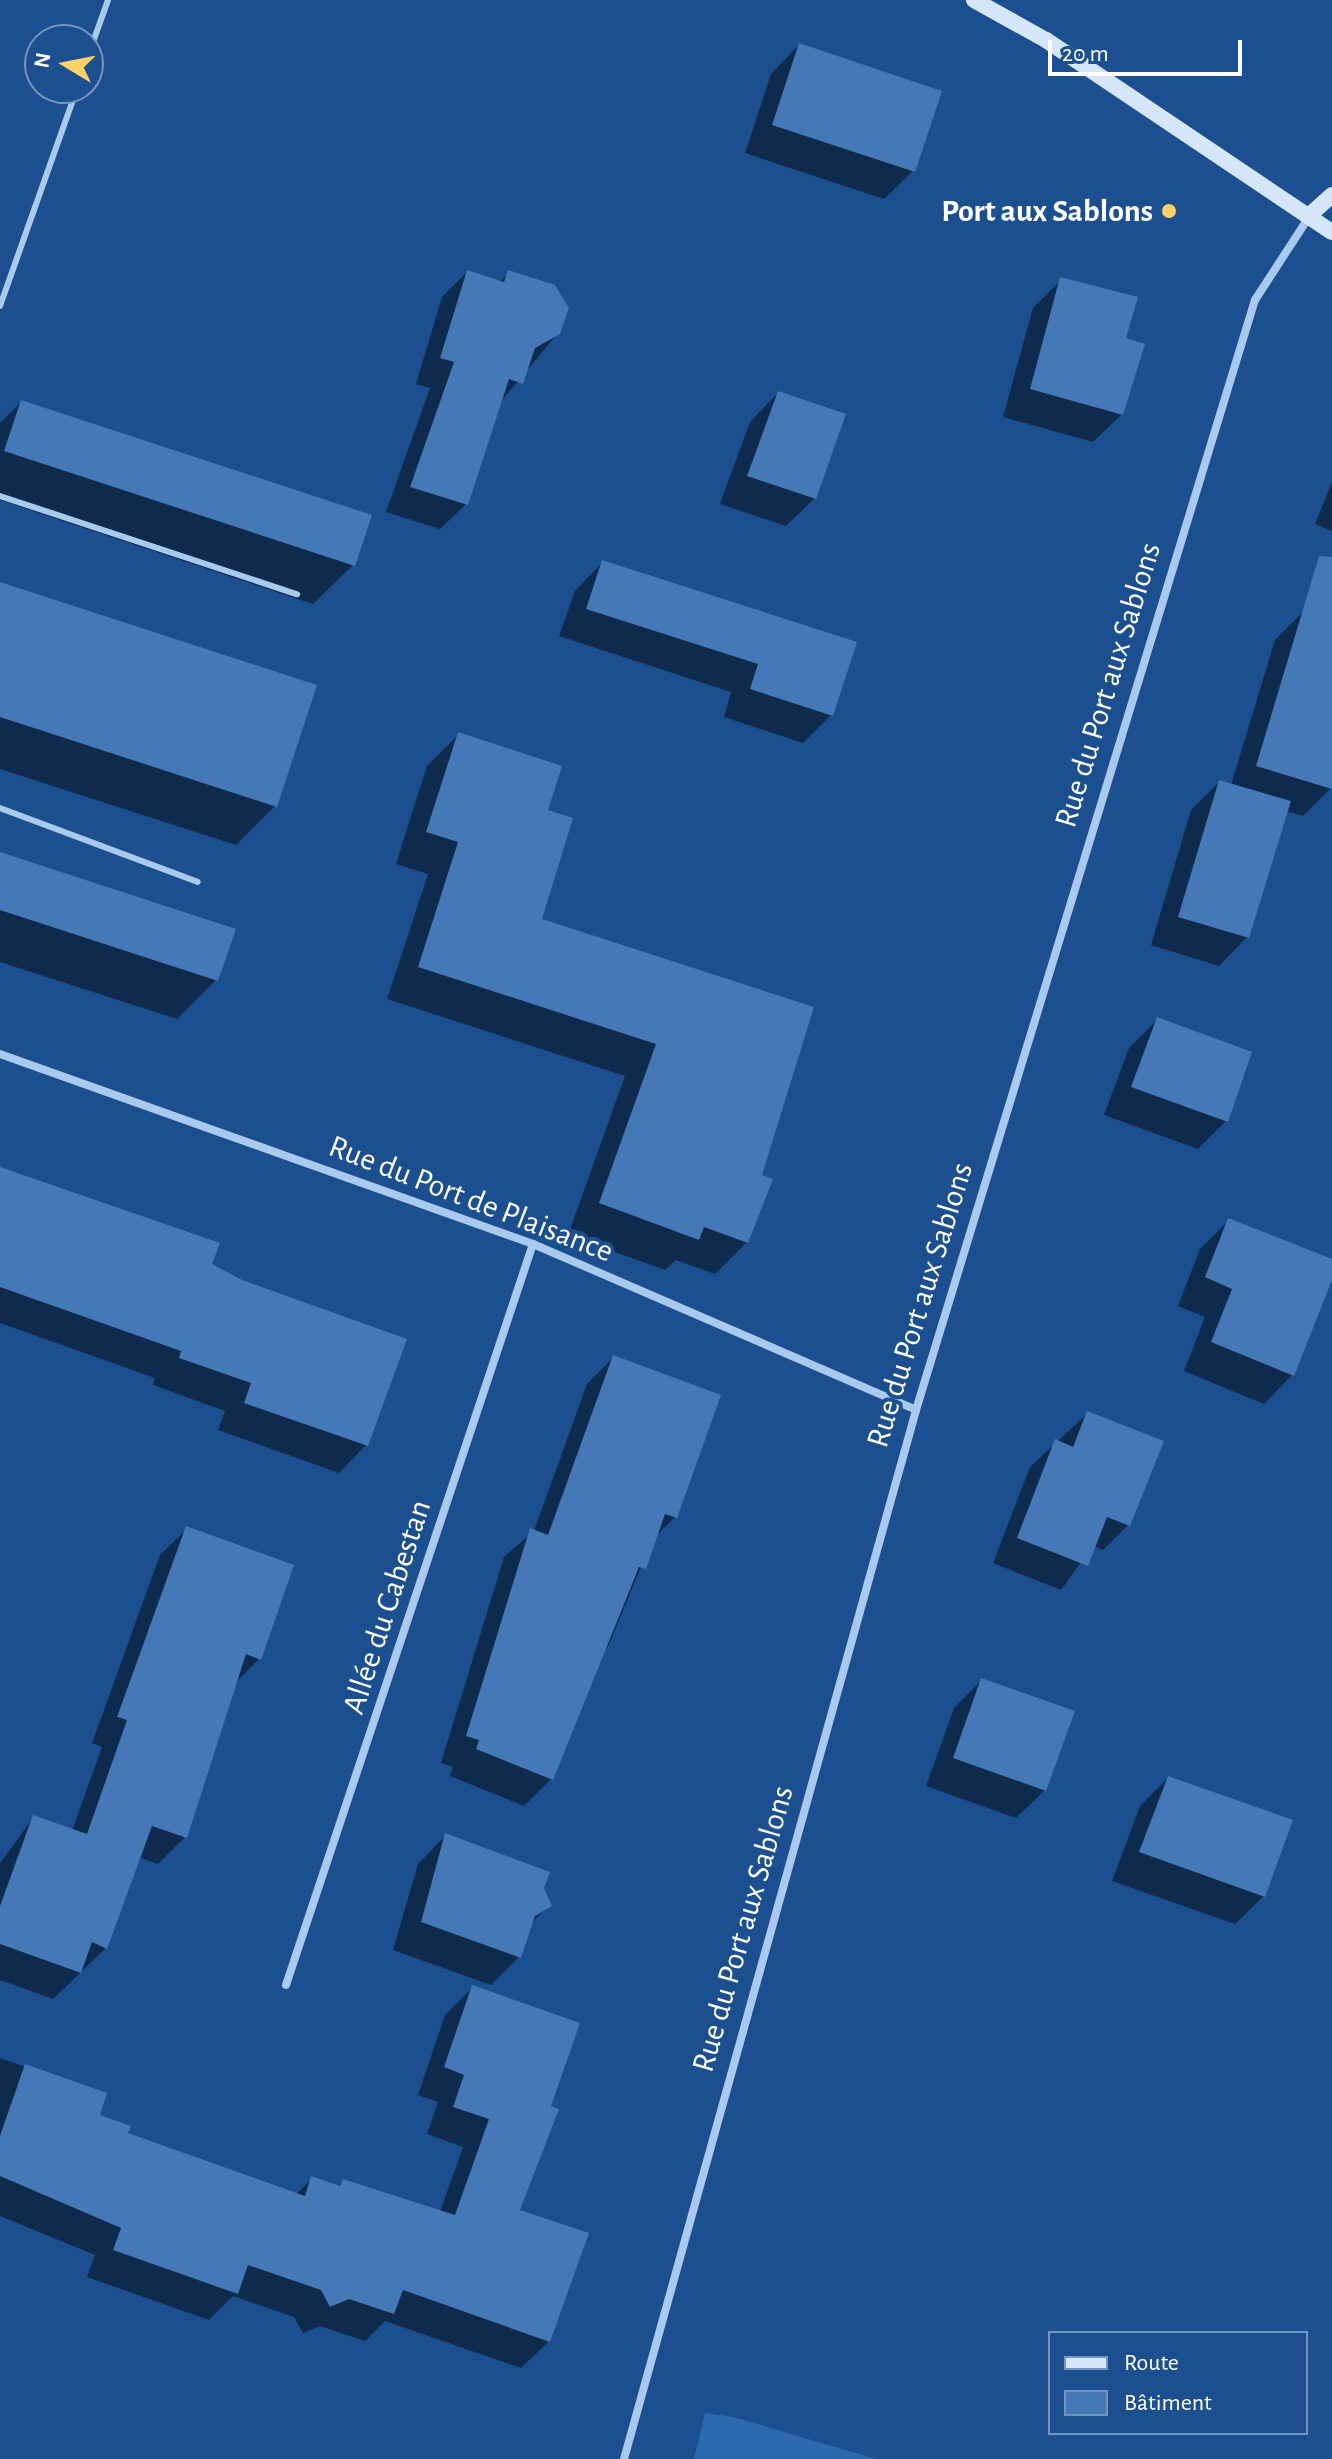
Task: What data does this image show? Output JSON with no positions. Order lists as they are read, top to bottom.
{
  "streets": {
    "street": ["Rue du Port aux Sablons", "Rue du Port de Plaisance", "Allée du Cabestan"]
  },
  "crossings": [
    ["Rue du Port aux Sablons", "Rue du Port de Plaisance"],
    ["Rue du Port de Plaisance", "Allée du Cabestan"]
  ],
  "places": ["Port aux Sablons"],
  "legend": ["Route", "Bâtiment"],
  "scale_bar": "20 m",
  "north": "left"
}
